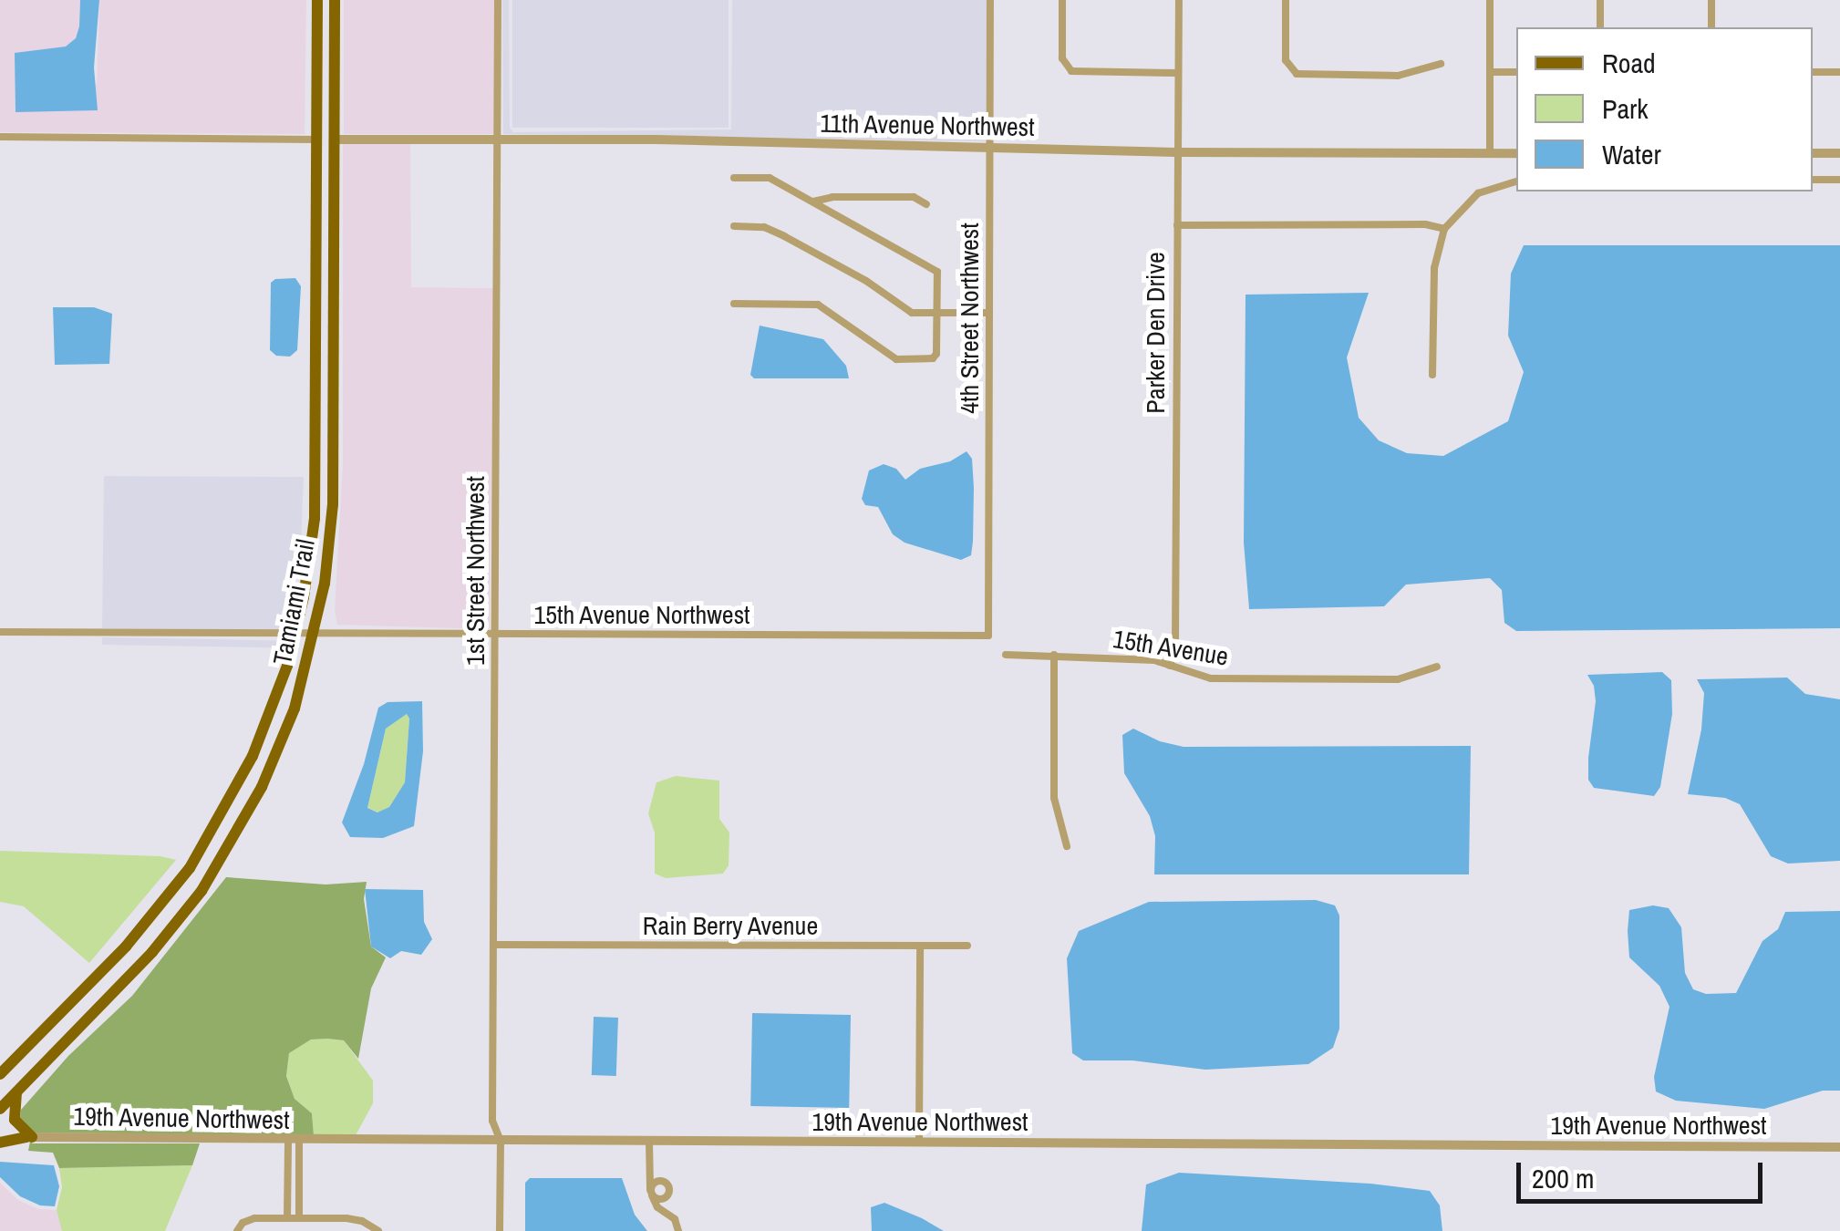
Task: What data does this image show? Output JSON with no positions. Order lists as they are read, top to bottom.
{
  "streets": {
    "main road": ["Tamiami Trail"],
    "street": [
      "11th Avenue Northwest",
      "4th Street Northwest",
      "Parker Den Drive",
      "1st Street Northwest",
      "15th Avenue Northwest",
      "15th Avenue",
      "Rain Berry Avenue",
      "19th Avenue Northwest"
    ]
  },
  "crossings": [
    ["11th Avenue Northwest", "4th Street Northwest"],
    ["11th Avenue Northwest", "Parker Den Drive"],
    ["11th Avenue Northwest", "1st Street Northwest"],
    ["11th Avenue Northwest", "Tamiami Trail"],
    ["4th Street Northwest", "15th Avenue Northwest"],
    ["Parker Den Drive", "15th Avenue"],
    ["1st Street Northwest", "15th Avenue Northwest"],
    ["1st Street Northwest", "Rain Berry Avenue"],
    ["1st Street Northwest", "19th Avenue Northwest"],
    ["Tamiami Trail", "15th Avenue Northwest"]
  ],
  "legend": ["Road", "Park", "Water"],
  "scale_bar": "200 m"
}
